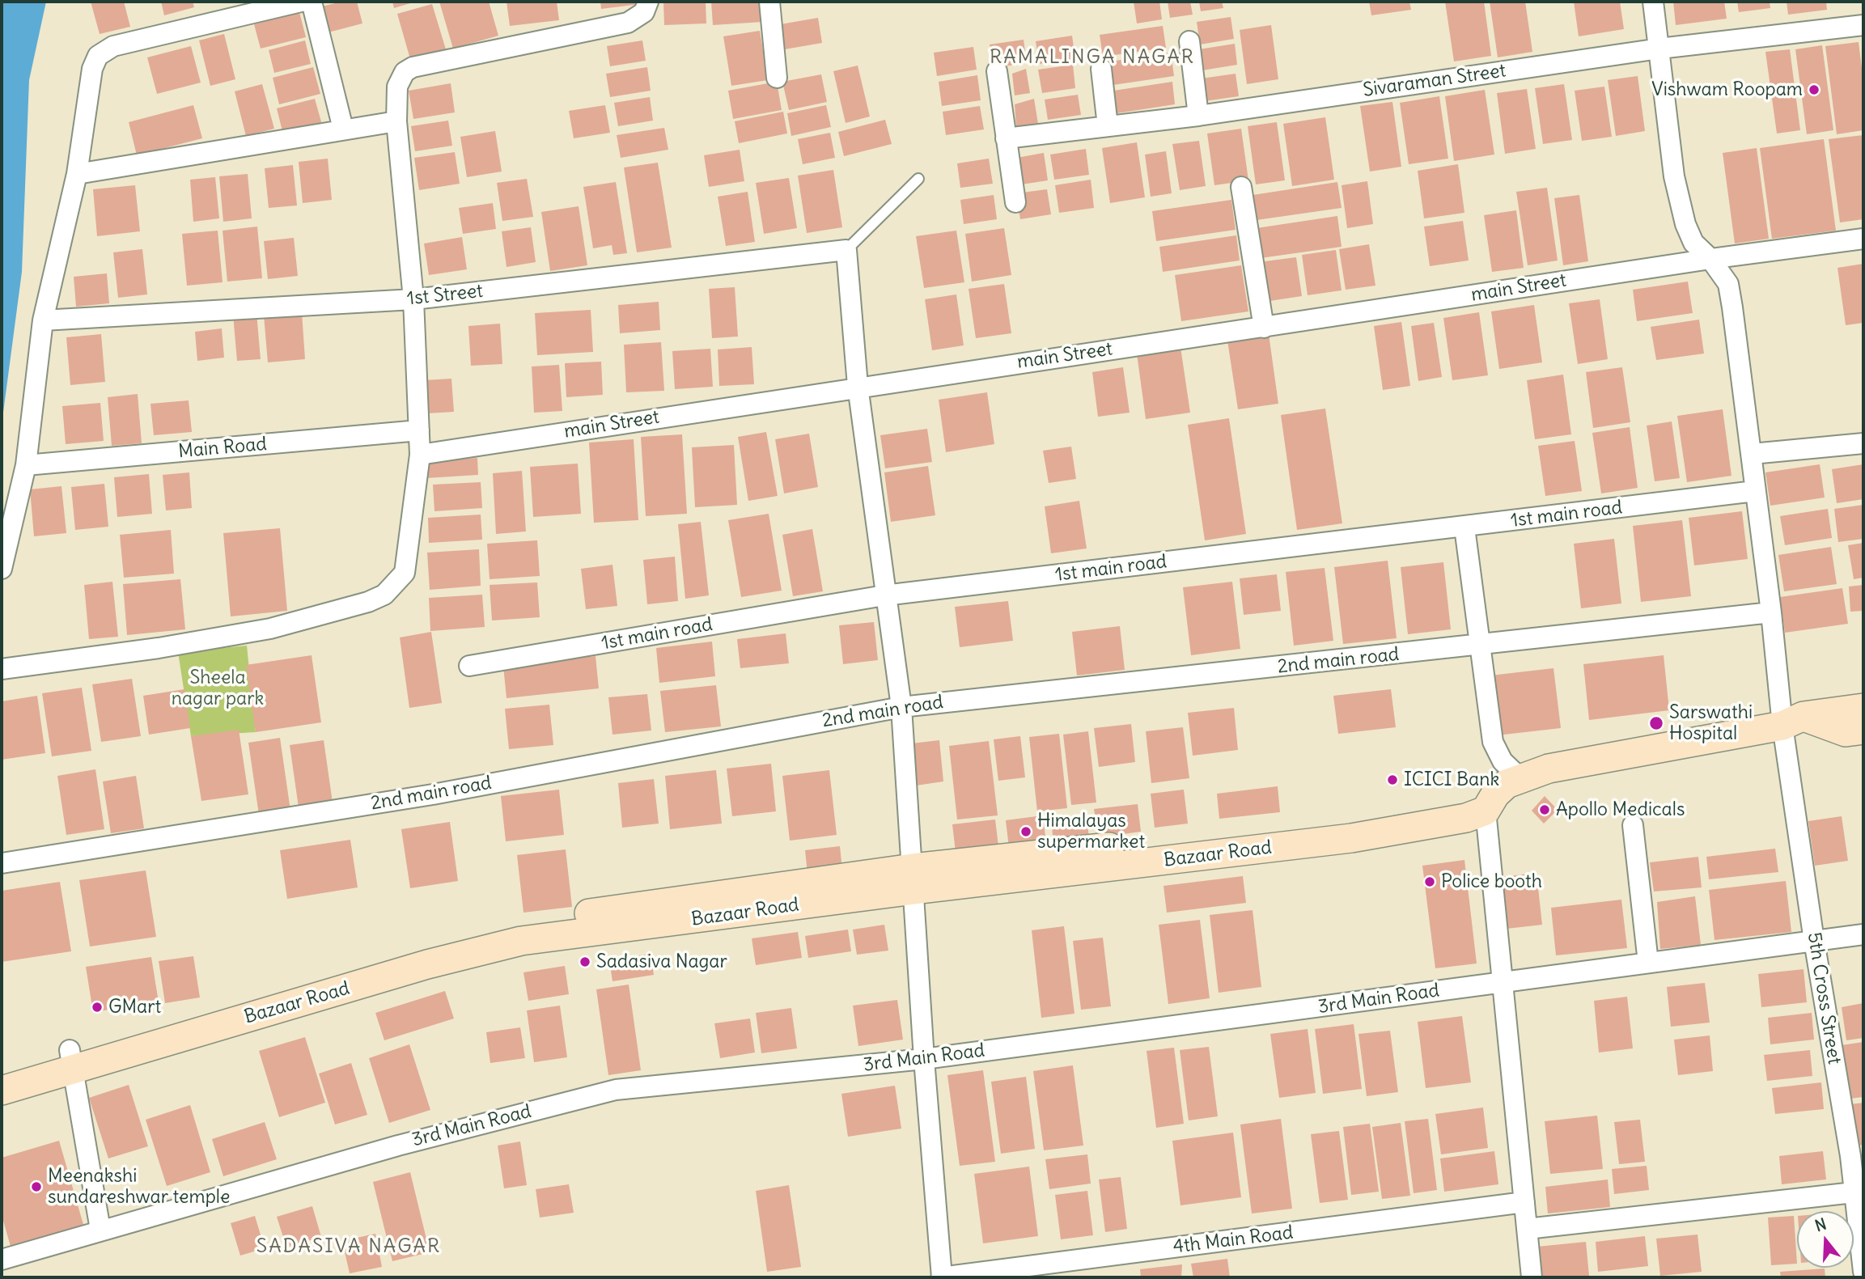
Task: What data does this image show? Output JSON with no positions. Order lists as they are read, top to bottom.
{
  "streets": {
    "main road": ["Bazaar Road"],
    "street": [
      "Sivaraman Street",
      "main Street",
      "1st Street",
      "Main Road",
      "1st main road",
      "2nd main road",
      "5th Cross Street",
      "3rd Main Road",
      "4th Main Road"
    ]
  },
  "crossings": [
    ["Sivaraman Street", "5th Cross Street"],
    ["main Street", "5th Cross Street"],
    ["1st main road", "5th Cross Street"],
    ["2nd main road", "5th Cross Street"],
    ["Bazaar Road", "5th Cross Street"],
    ["5th Cross Street", "3rd Main Road"]
  ],
  "districts": ["RAMALINGA NAGAR", "SADASIVA NAGAR"],
  "parks": ["Sheela nagar park"],
  "places": [
    "Vishwam Roopam",
    "Sarswathi Hospital",
    "ICICI Bank",
    "Apollo Medicals",
    "Himalayas supermarket",
    "Police booth",
    "Sadasiva Nagar",
    "GMart",
    "Meenakshi sundareshwar temple"
  ],
  "north": "top"
}
